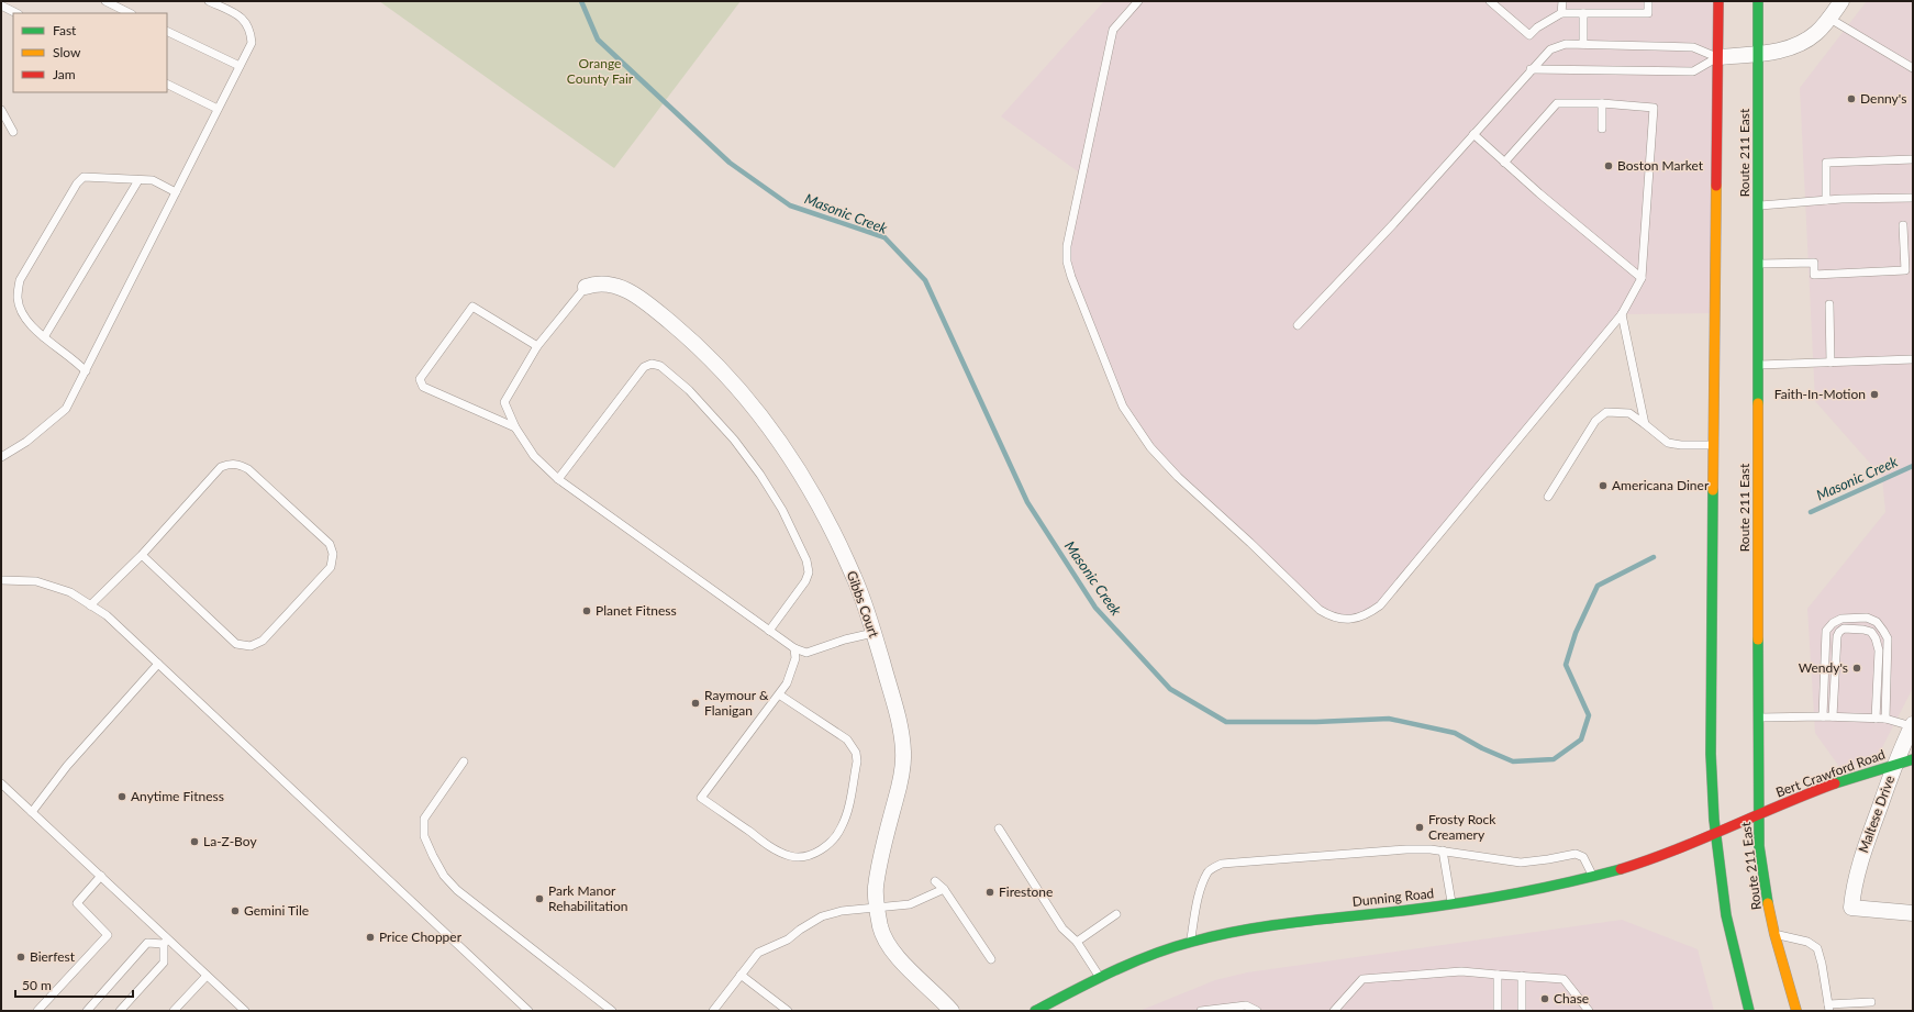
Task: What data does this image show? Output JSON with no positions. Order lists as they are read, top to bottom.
{
  "streets": {
    "main road": ["Route 211 East", "Bert Crawford Road", "Dunning Road"],
    "street": ["Gibbs Court", "Maltese Drive"]
  },
  "crossings": [
    ["Route 211 East", "Bert Crawford Road"],
    ["Route 211 East", "Dunning Road"],
    ["Bert Crawford Road", "Maltese Drive"],
    ["Bert Crawford Road", "Dunning Road"]
  ],
  "water": ["Masonic Creek"],
  "parks": ["Orange County Fair"],
  "places": [
    "Denny's",
    "Boston Market",
    "Faith-In-Motion",
    "Americana Diner",
    "Planet Fitness",
    "Wendy's",
    "Raymour & Flanigan",
    "Anytime Fitness",
    "Frosty Rock Creamery",
    "La-Z-Boy",
    "Firestone",
    "Park Manor Rehabilitation",
    "Gemini Tile",
    "Price Chopper",
    "Bierfest",
    "Chase"
  ],
  "legend": ["Fast", "Slow", "Jam"],
  "scale_bar": "50 m"
}
